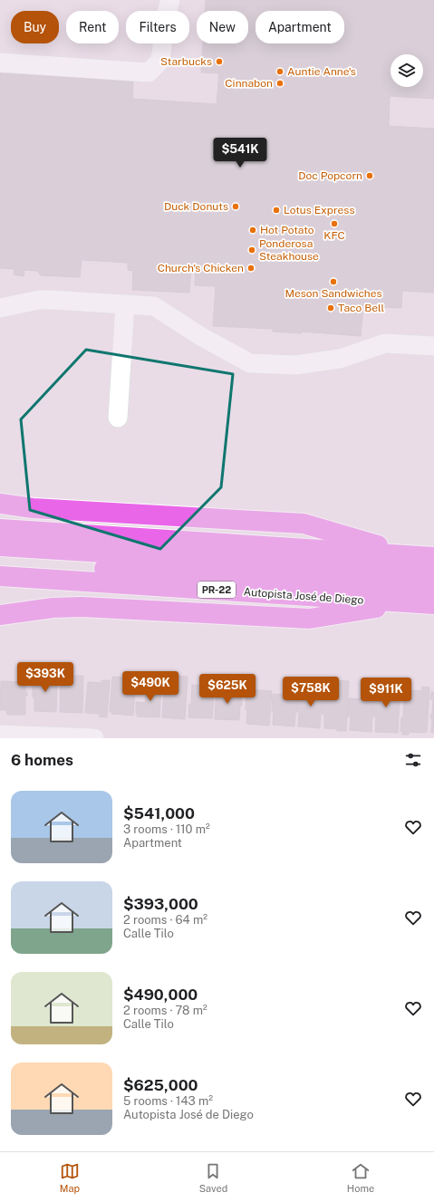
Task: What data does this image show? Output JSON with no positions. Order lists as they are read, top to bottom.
{
  "streets": {
    "highway": ["PR-22", "Autopista José de Diego"]
  },
  "places": [
    "Starbucks",
    "Auntie Anne's",
    "Cinnabon",
    "Doc Popcorn",
    "Duck Donuts",
    "Lotus Express",
    "KFC",
    "Hot Potato",
    "Ponderosa Steakhouse",
    "Church's Chicken",
    "Meson Sandwiches",
    "Taco Bell"
  ],
  "page": {
    "chip": [
      "Buy",
      "Rent",
      "Filters",
      "New",
      "Apartment"
    ],
    "price": [
      "$541K",
      "$393K",
      "$490K",
      "$625K",
      "$758K",
      "$911K"
    ],
    "heading": "6 homes",
    "list": [
      {
        "name": "$541,000",
        "note": "3 rooms · 110 m² · Apartment"
      },
      {
        "name": "$393,000",
        "note": "2 rooms · 64 m² · Calle Tilo"
      },
      {
        "name": "$490,000",
        "note": "2 rooms · 78 m² · Calle Tilo"
      },
      {
        "name": "$625,000",
        "note": "5 rooms · 143 m² · Autopista José de Diego"
      }
    ],
    "tabs": ["Map", "Saved", "Home"]
  }
}
